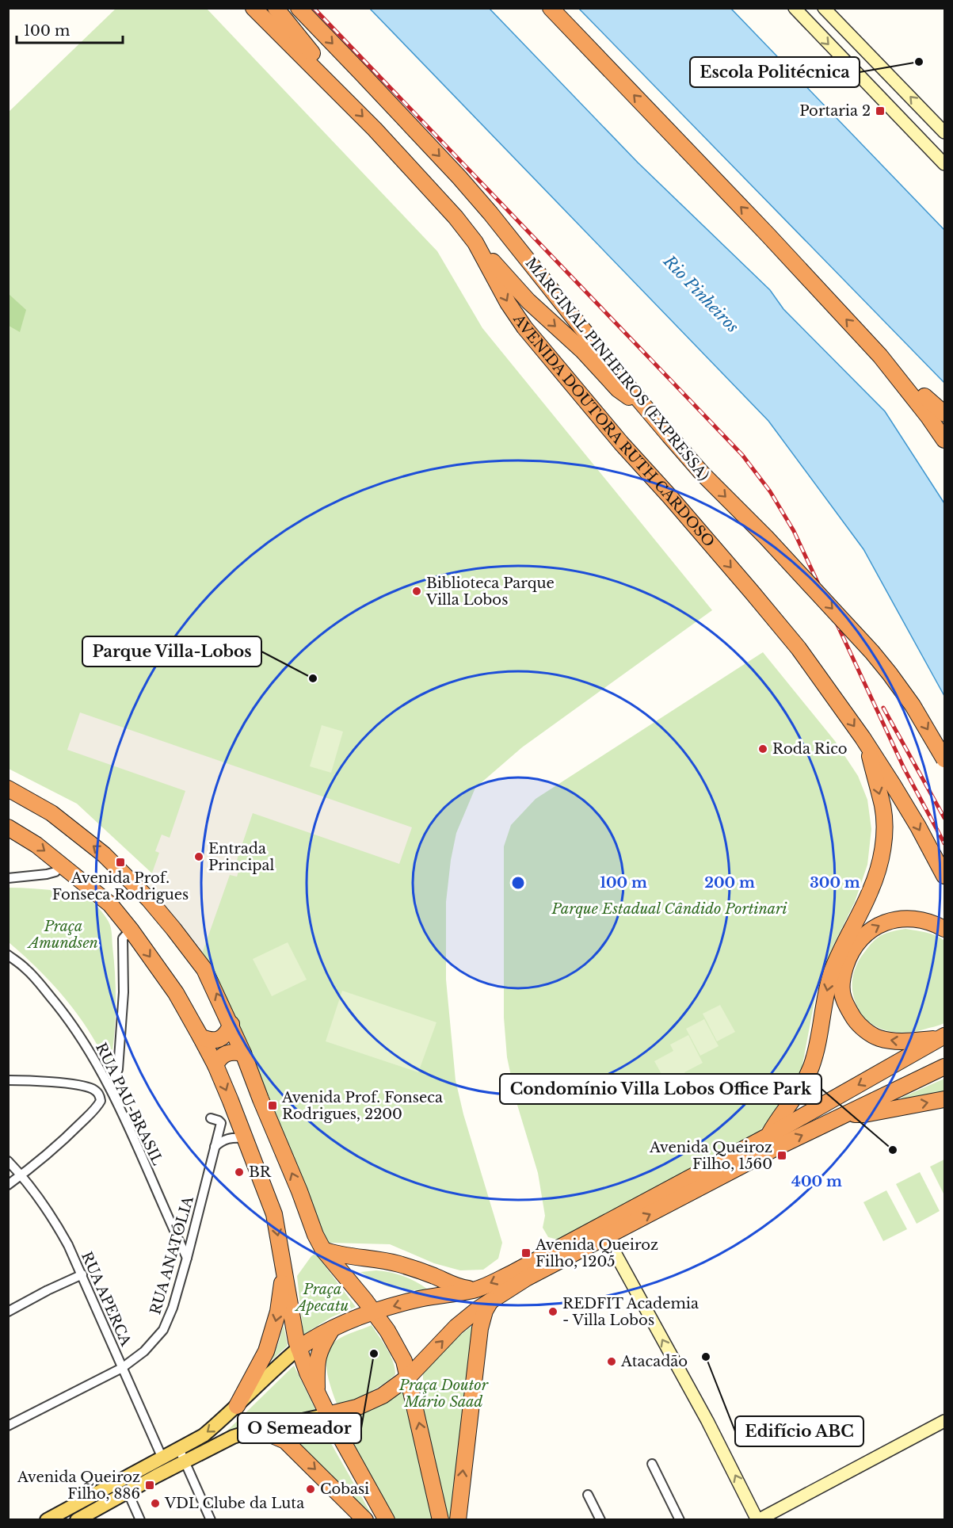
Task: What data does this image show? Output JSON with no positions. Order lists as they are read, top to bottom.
{
  "streets": {
    "highway": ["MARGINAL PINHEIROS (EXPRESSA)", "AVENIDA DOUTORA RUTH CARDOSO"],
    "street": ["RUA PAU-BRASIL", "RUA ANATÓLIA", "RUA APERCA"]
  },
  "crossings": [
    ["RUA PAU-BRASIL", "RUA ANATÓLIA"],
    ["RUA ANATÓLIA", "RUA APERCA"]
  ],
  "one_way": ["AVENIDA DOUTORA RUTH CARDOSO"],
  "water": ["Rio Pinheiros"],
  "parks": [
    "Parque Estadual Cândido Portinari",
    "Praça Amundsen",
    "Praça Apecatu",
    "Praça Doutor Mário Saad"
  ],
  "places": {
    "other": [
      "Escola Politécnica",
      "Biblioteca Parque Villa Lobos",
      "Parque Villa-Lobos",
      "Roda Rico",
      "Entrada Principal",
      "Condomínio Villa Lobos Office Park",
      "BR",
      "REDFIT Academia - Villa Lobos",
      "O Semeador",
      "Edifício ABC",
      "Atacadão",
      "Cobasi",
      "VDL Clube da Luta"
    ],
    "transit": [
      "Portaria 2",
      "Avenida Prof. Fonseca Rodrigues",
      "Avenida Prof. Fonseca Rodrigues, 2200",
      "Avenida Queiroz Filho, 1560",
      "Avenida Queiroz Filho, 1205",
      "Avenida Queiroz Filho, 886"
    ]
  },
  "scale_bar": "100 m",
  "rings": [
    "100 m",
    "200 m",
    "300 m",
    "400 m"
  ]
}
